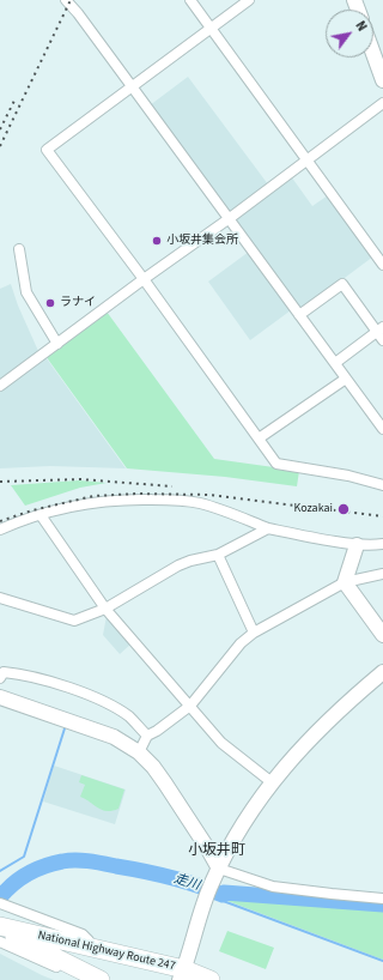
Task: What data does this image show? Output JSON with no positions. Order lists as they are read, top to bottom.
{
  "streets": {
    "highway": ["National Highway Route 247"]
  },
  "districts": ["小坂井町"],
  "water": ["走川"],
  "places": ["小坂井集会所", "ラナイ", "Kozakai"],
  "north": "top right"
}
